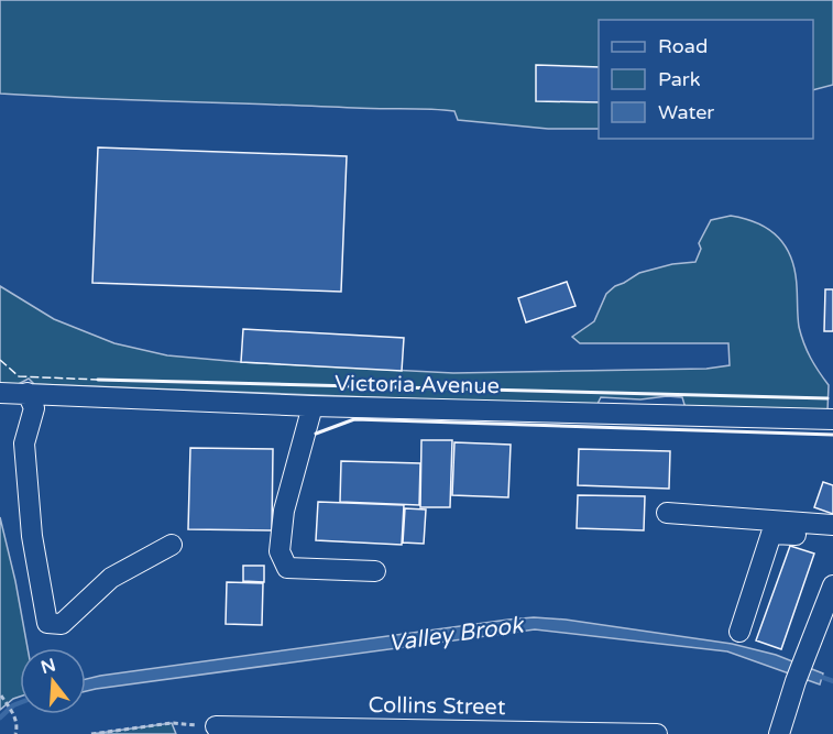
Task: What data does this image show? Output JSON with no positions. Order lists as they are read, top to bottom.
{
  "streets": {
    "street": ["Victoria Avenue", "Collins Street"]
  },
  "water": ["Valley Brook"],
  "legend": ["Road", "Park", "Water"],
  "north": "top"
}
